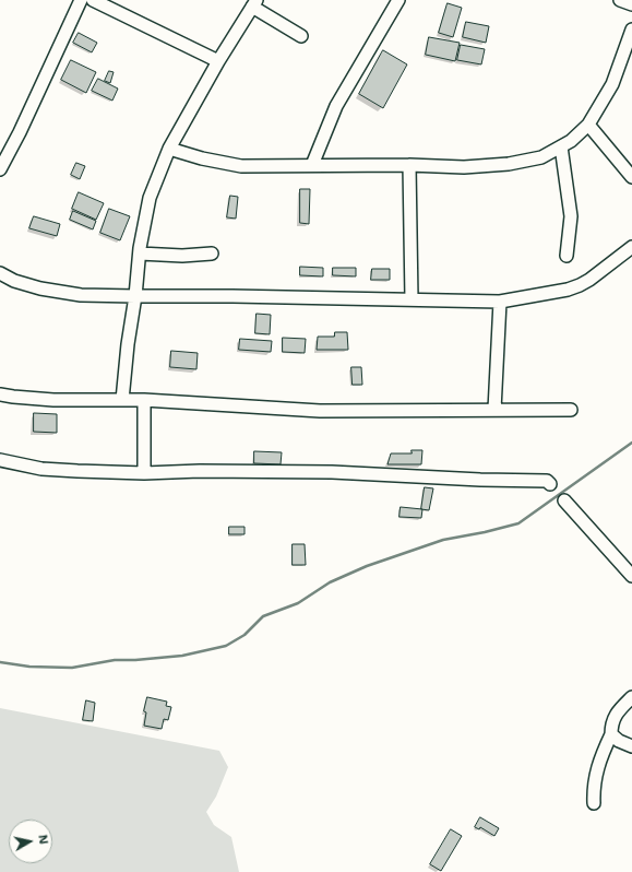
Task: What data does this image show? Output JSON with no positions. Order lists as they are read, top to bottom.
{
  "north": "right"
}
